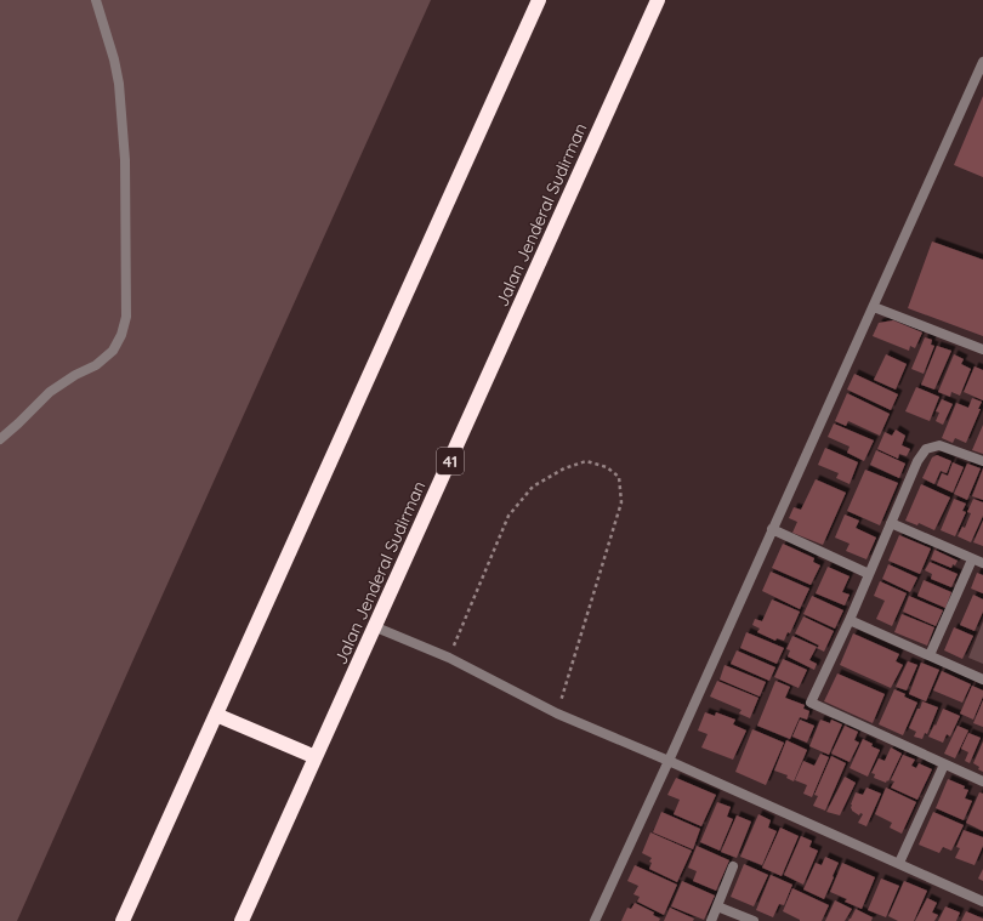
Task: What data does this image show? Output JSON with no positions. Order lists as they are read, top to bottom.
{
  "streets": {
    "highway": ["Jalan Jenderal Sudirman", "41"]
  }
}
